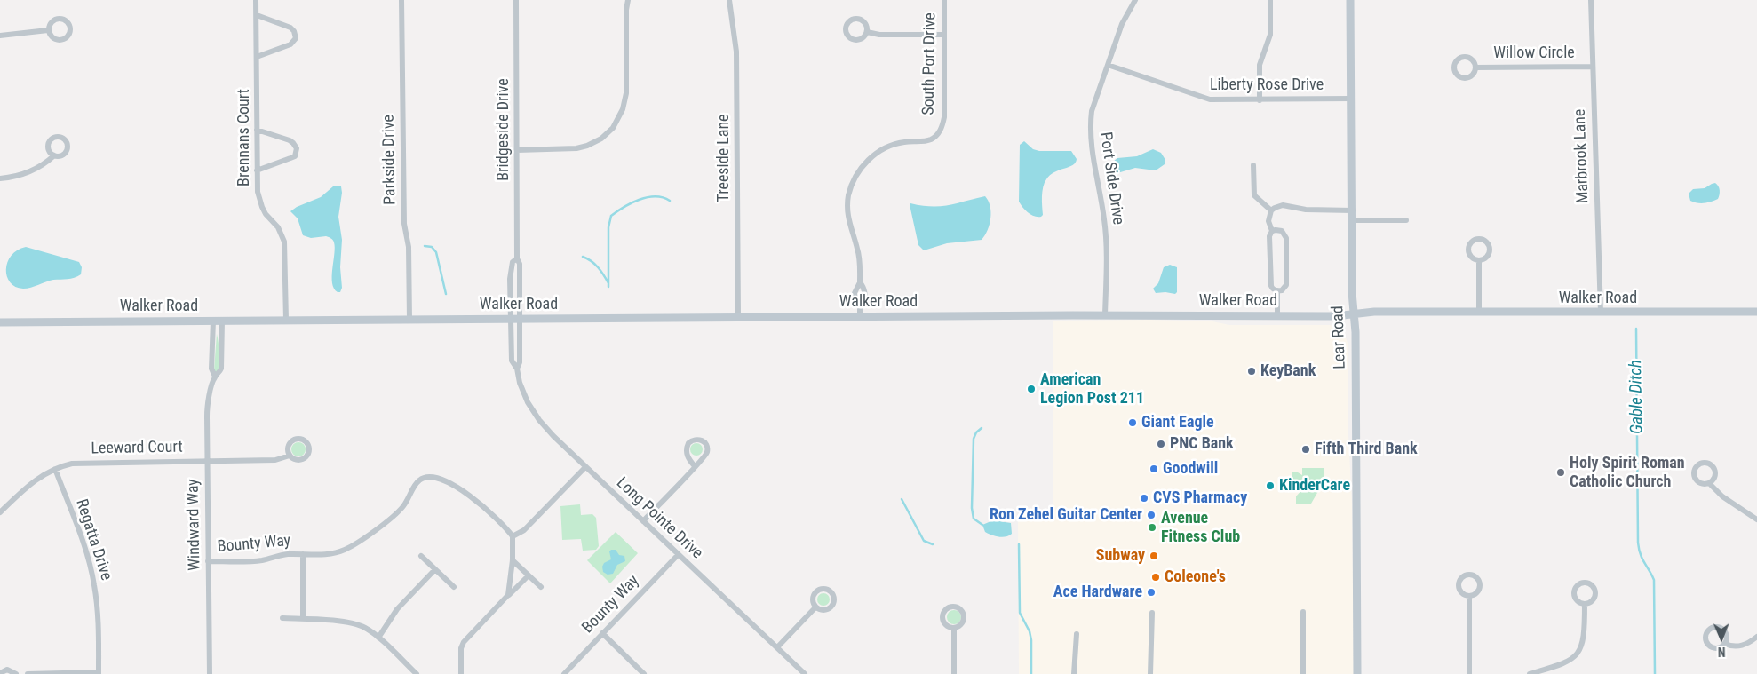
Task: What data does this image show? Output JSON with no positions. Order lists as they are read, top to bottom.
{
  "streets": {
    "street": [
      "Willow Circle",
      "South Port Drive",
      "Liberty Rose Drive",
      "Bridgeside Drive",
      "Brennans Court",
      "Marbrook Lane",
      "Treeside Lane",
      "Parkside Drive",
      "Port Side Drive",
      "Walker Road",
      "Lear Road",
      "Leeward Court",
      "Long Pointe Drive",
      "Windward Way",
      "Regatta Drive",
      "Bounty Way"
    ]
  },
  "crossings": [
    ["Willow Circle", "Marbrook Lane"],
    ["South Port Drive", "Walker Road"],
    ["Liberty Rose Drive", "Port Side Drive"],
    ["Liberty Rose Drive", "Lear Road"],
    ["Bridgeside Drive", "Walker Road"],
    ["Bridgeside Drive", "Long Pointe Drive"],
    ["Brennans Court", "Walker Road"],
    ["Marbrook Lane", "Walker Road"],
    ["Treeside Lane", "Walker Road"],
    ["Parkside Drive", "Walker Road"],
    ["Port Side Drive", "Walker Road"],
    ["Walker Road", "Lear Road"],
    ["Walker Road", "Long Pointe Drive"],
    ["Walker Road", "Windward Way"],
    ["Leeward Court", "Windward Way"],
    ["Leeward Court", "Regatta Drive"],
    ["Long Pointe Drive", "Bounty Way"],
    ["Windward Way", "Bounty Way"]
  ],
  "water": ["Gable Ditch"],
  "places": [
    "KeyBank",
    "American Legion Post 211",
    "Giant Eagle",
    "PNC Bank",
    "Fifth Third Bank",
    "Goodwill",
    "Holy Spirit Roman Catholic Church",
    "KinderCare",
    "CVS Pharmacy",
    "Ron Zehel Guitar Center",
    "Avenue Fitness Club",
    "Subway",
    "Coleone's",
    "Ace Hardware"
  ],
  "north": "bottom"
}
